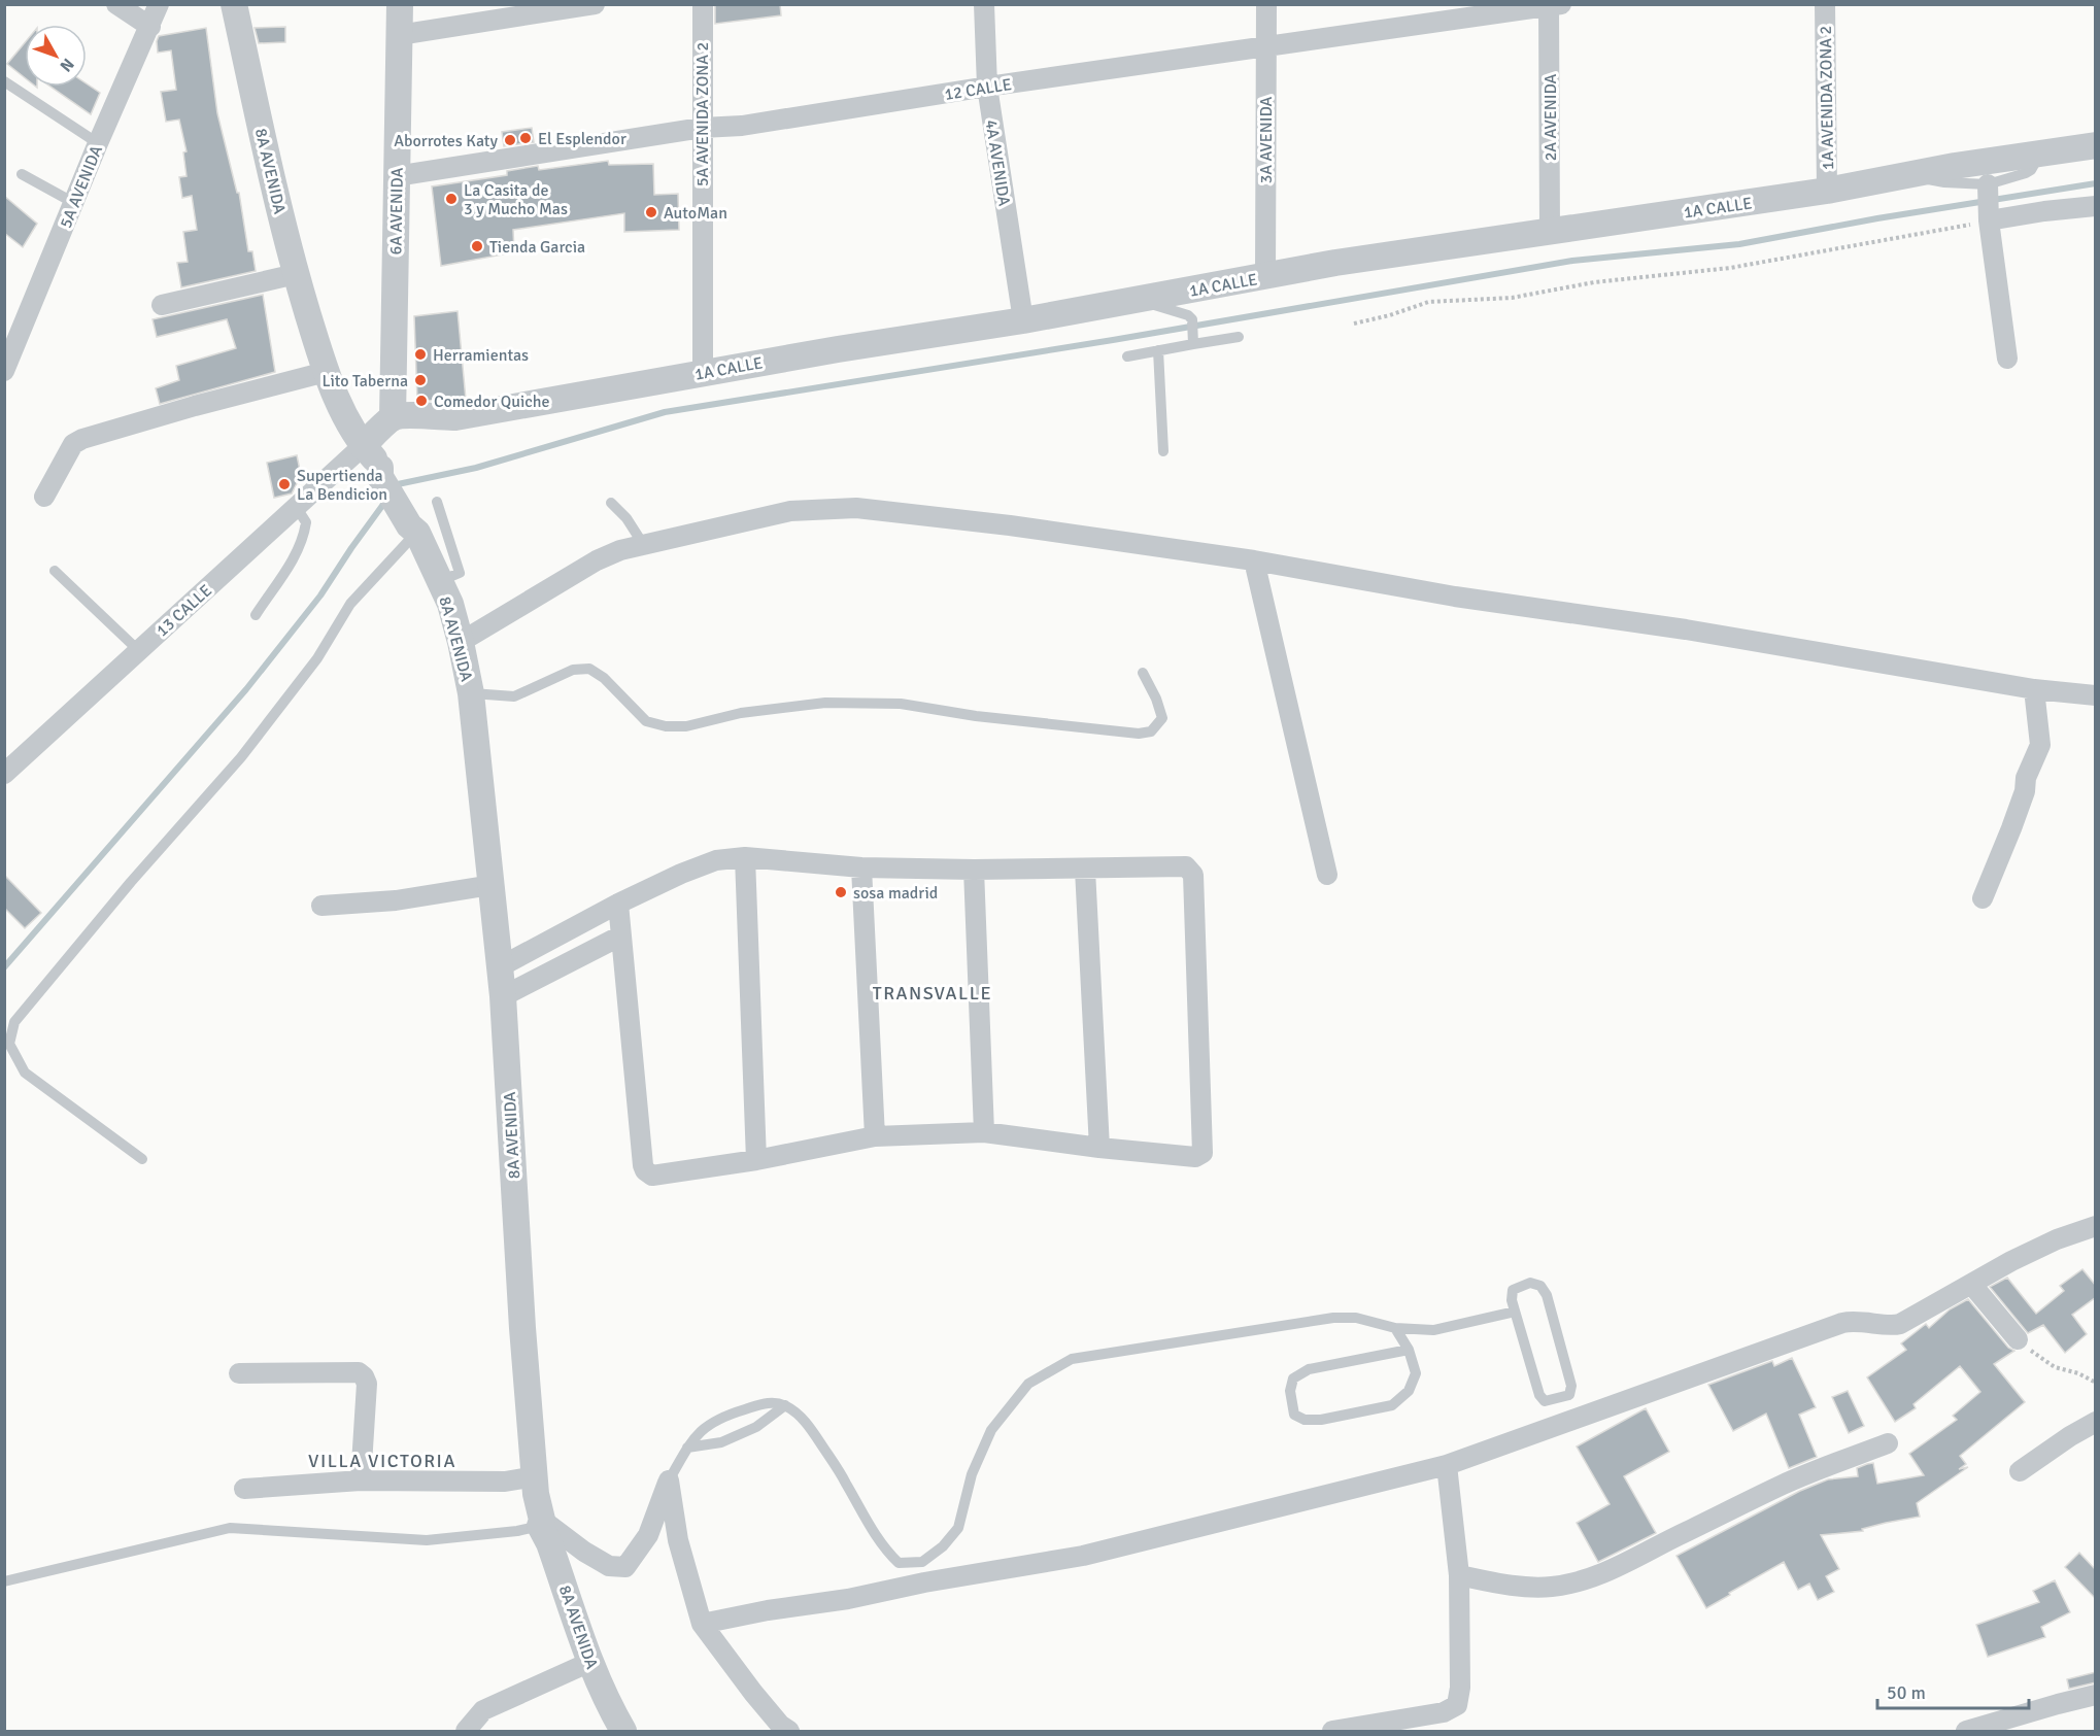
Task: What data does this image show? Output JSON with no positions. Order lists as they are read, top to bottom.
{
  "streets": {
    "street": [
      "12 CALLE",
      "1A AVENIDA ZONA 2",
      "5A AVENIDA ZONA 2",
      "2A AVENIDA",
      "3A AVENIDA",
      "4A AVENIDA",
      "8A AVENIDA",
      "5A AVENIDA",
      "1A CALLE",
      "6A AVENIDA",
      "13 CALLE"
    ]
  },
  "crossings": [
    ["12 CALLE", "5A AVENIDA ZONA 2"],
    ["12 CALLE", "2A AVENIDA"],
    ["12 CALLE", "3A AVENIDA"],
    ["12 CALLE", "4A AVENIDA"],
    ["12 CALLE", "6A AVENIDA"],
    ["1A AVENIDA ZONA 2", "1A CALLE"],
    ["5A AVENIDA ZONA 2", "1A CALLE"],
    ["2A AVENIDA", "1A CALLE"],
    ["3A AVENIDA", "1A CALLE"],
    ["4A AVENIDA", "1A CALLE"],
    ["8A AVENIDA", "13 CALLE"],
    ["1A CALLE", "6A AVENIDA"]
  ],
  "districts": ["TRANSVALLE", "VILLA VICTORIA"],
  "places": [
    "El Esplendor",
    "Aborrotes Katy",
    "La Casita de 3 y Mucho Mas",
    "AutoMan",
    "Tienda Garcia",
    "Herramientas",
    "Lito Taberna",
    "Comedor Quiche",
    "Supertienda La Bendicion",
    "sosa madrid"
  ],
  "scale_bar": "50 m",
  "north": "bottom right"
}
